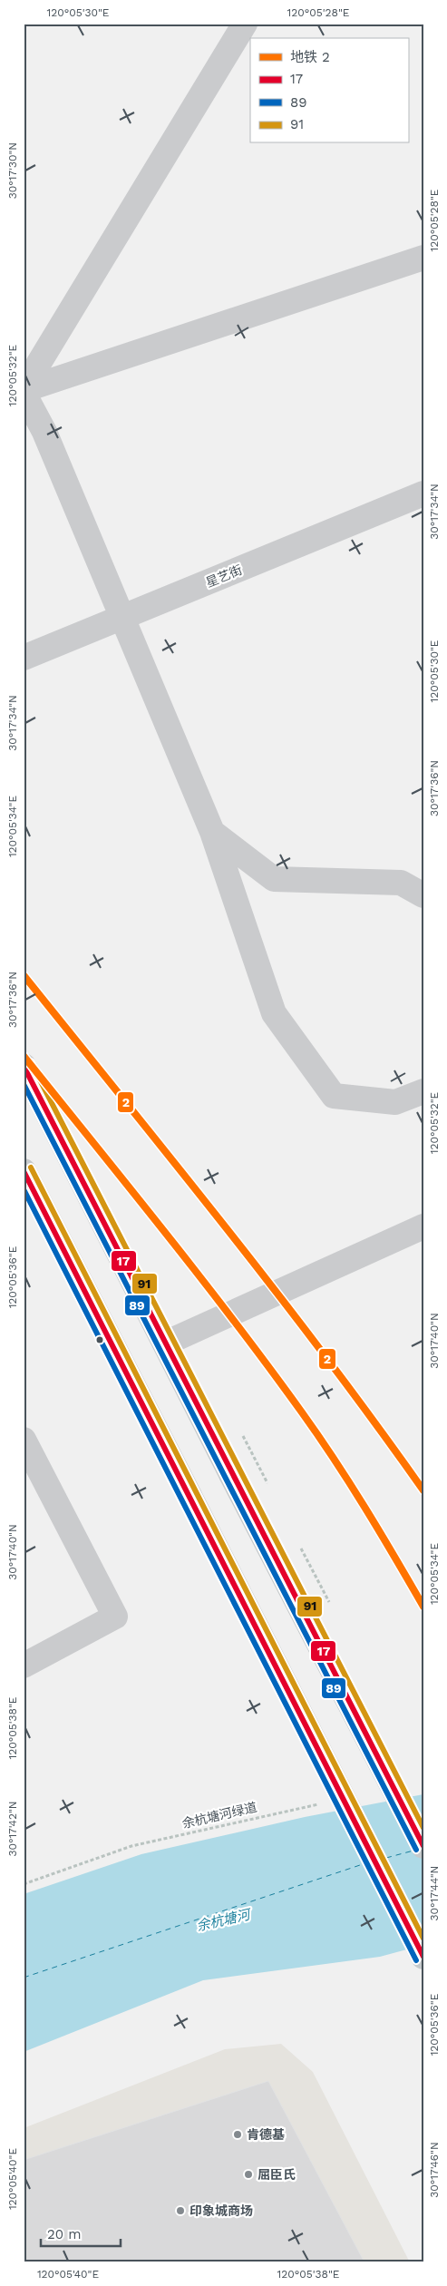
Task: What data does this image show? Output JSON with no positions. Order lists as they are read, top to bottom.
{
  "streets": {
    "street": ["星艺街"],
    "path": ["余杭塘河绿道"]
  },
  "water": ["余杭塘河"],
  "places": ["肯德基", "屈臣氏", "印象城商场"],
  "lines": [
    "metro line 2",
    "transit line 91",
    "transit line 17",
    "transit line 89"
  ],
  "legend": [
    "地铁 2",
    "17",
    "89",
    "91"
  ],
  "scale_bar": "20 m",
  "coordinates": [
    "120°05'30\"E",
    "120°05'28\"E",
    "30°17'30\"N",
    "120°05'32\"E",
    "30°17'34\"N",
    "30°17'36\"N",
    "120°05'34\"E",
    "120°05'36\"E",
    "30°17'40\"N",
    "120°05'38\"E",
    "30°17'42\"N",
    "30°17'44\"N",
    "30°17'46\"N",
    "120°05'40\"E"
  ]
}
